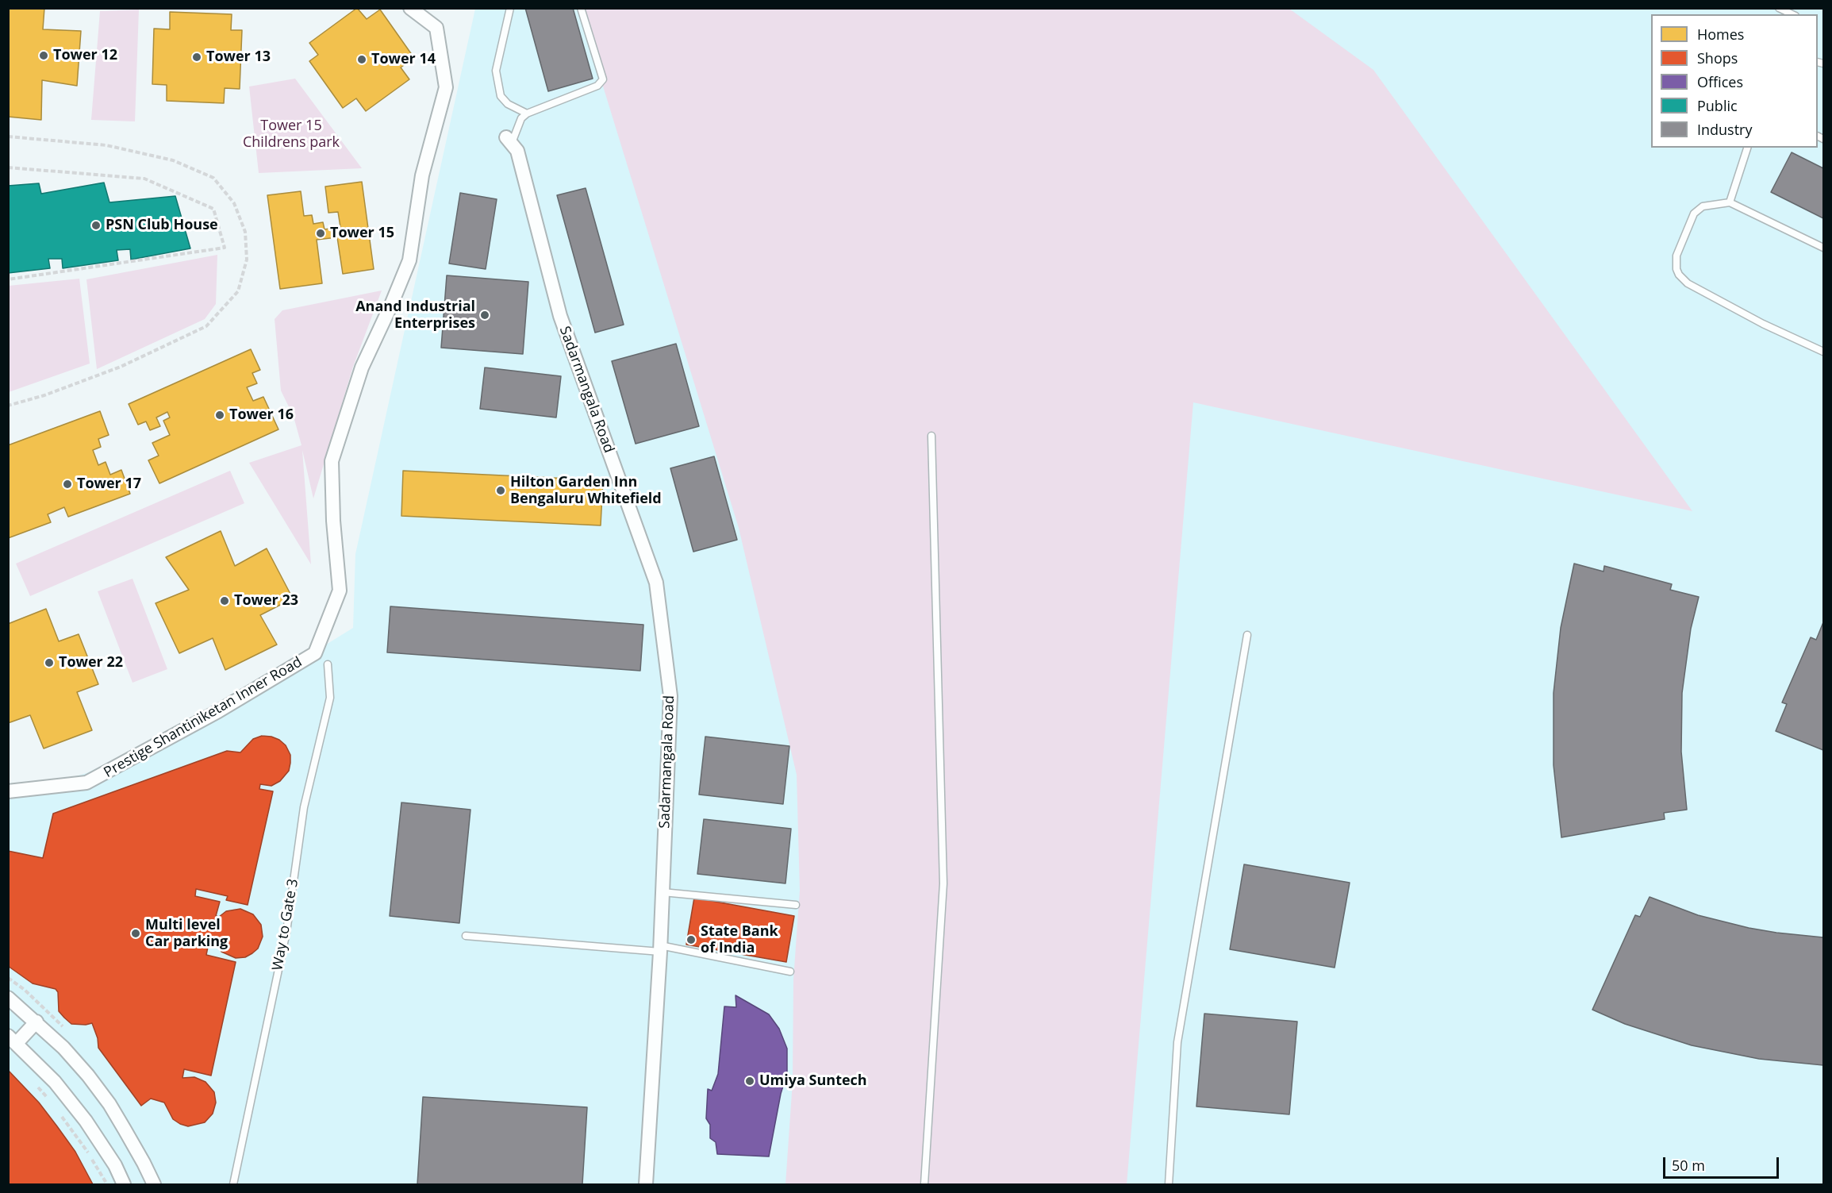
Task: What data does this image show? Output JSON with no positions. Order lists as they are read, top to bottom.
{
  "streets": {
    "street": ["Sadarmangala Road", "Prestige Shantiniketan Inner Road"],
    "lane": ["Way to Gate 3"]
  },
  "parks": ["Tower 15 Childrens park"],
  "places": [
    "Tower 12",
    "Tower 13",
    "Tower 14",
    "PSN Club House",
    "Tower 15",
    "Anand Industrial Enterprises",
    "Tower 16",
    "Tower 17",
    "Hilton Garden Inn Bengaluru Whitefield",
    "Tower 23",
    "Tower 22",
    "Multi level Car parking",
    "State Bank of India",
    "Umiya Suntech"
  ],
  "legend": [
    "Homes",
    "Shops",
    "Offices",
    "Public",
    "Industry"
  ],
  "scale_bar": "50 m"
}
